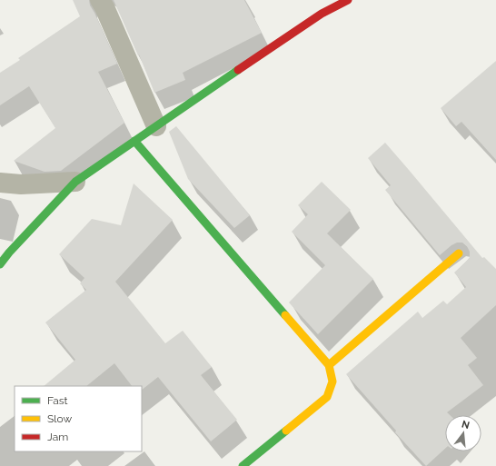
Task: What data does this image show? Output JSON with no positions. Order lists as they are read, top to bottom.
{
  "legend": ["Fast", "Slow", "Jam"],
  "north": "top"
}
